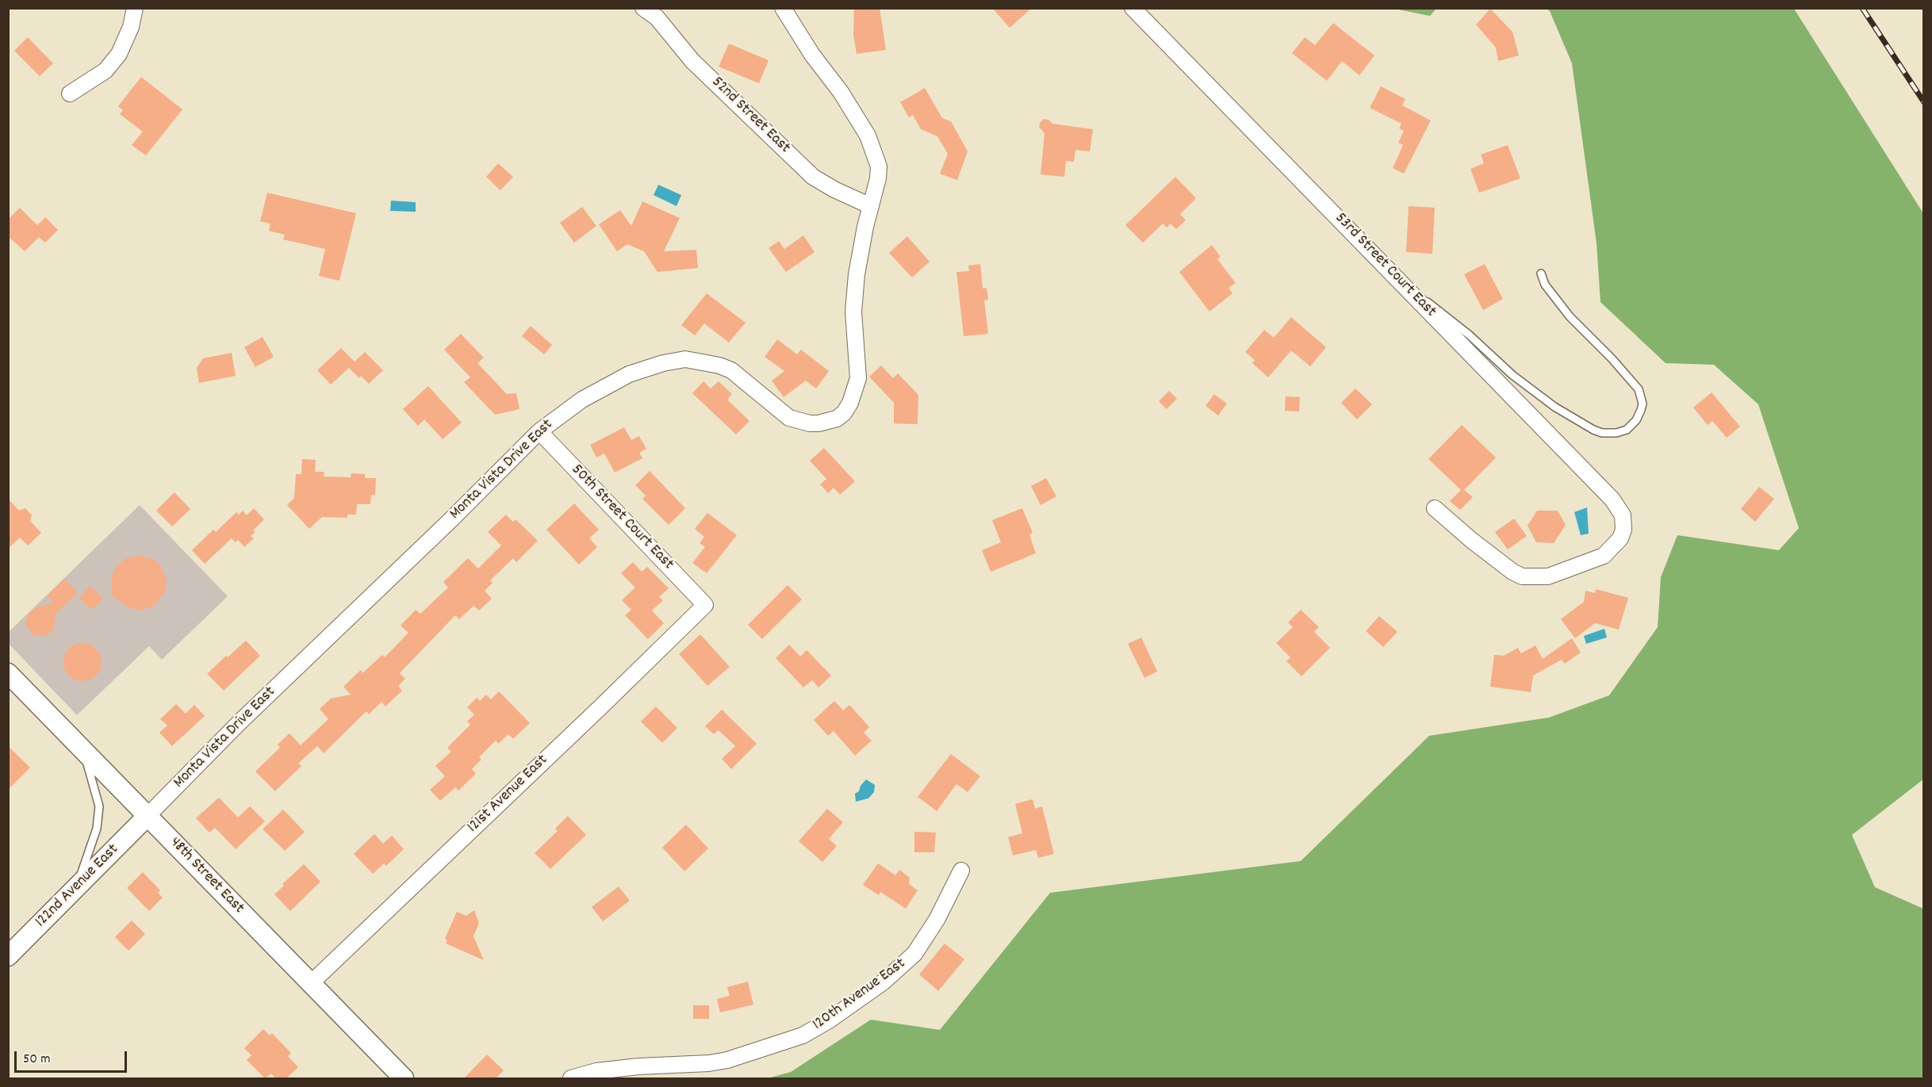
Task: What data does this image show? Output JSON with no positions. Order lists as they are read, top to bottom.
{
  "streets": {
    "street": [
      "52nd Street East",
      "53rd Street Court East",
      "Monta Vista Drive East",
      "50th Street Court East",
      "121st Avenue East",
      "48th Street East",
      "122nd Avenue East",
      "120th Avenue East"
    ]
  },
  "crossings": [
    ["52nd Street East", "Monta Vista Drive East"],
    ["Monta Vista Drive East", "50th Street Court East"],
    ["Monta Vista Drive East", "48th Street East"],
    ["Monta Vista Drive East", "122nd Avenue East"],
    ["50th Street Court East", "121st Avenue East"],
    ["121st Avenue East", "48th Street East"],
    ["48th Street East", "122nd Avenue East"]
  ],
  "scale_bar": "50 m"
}
